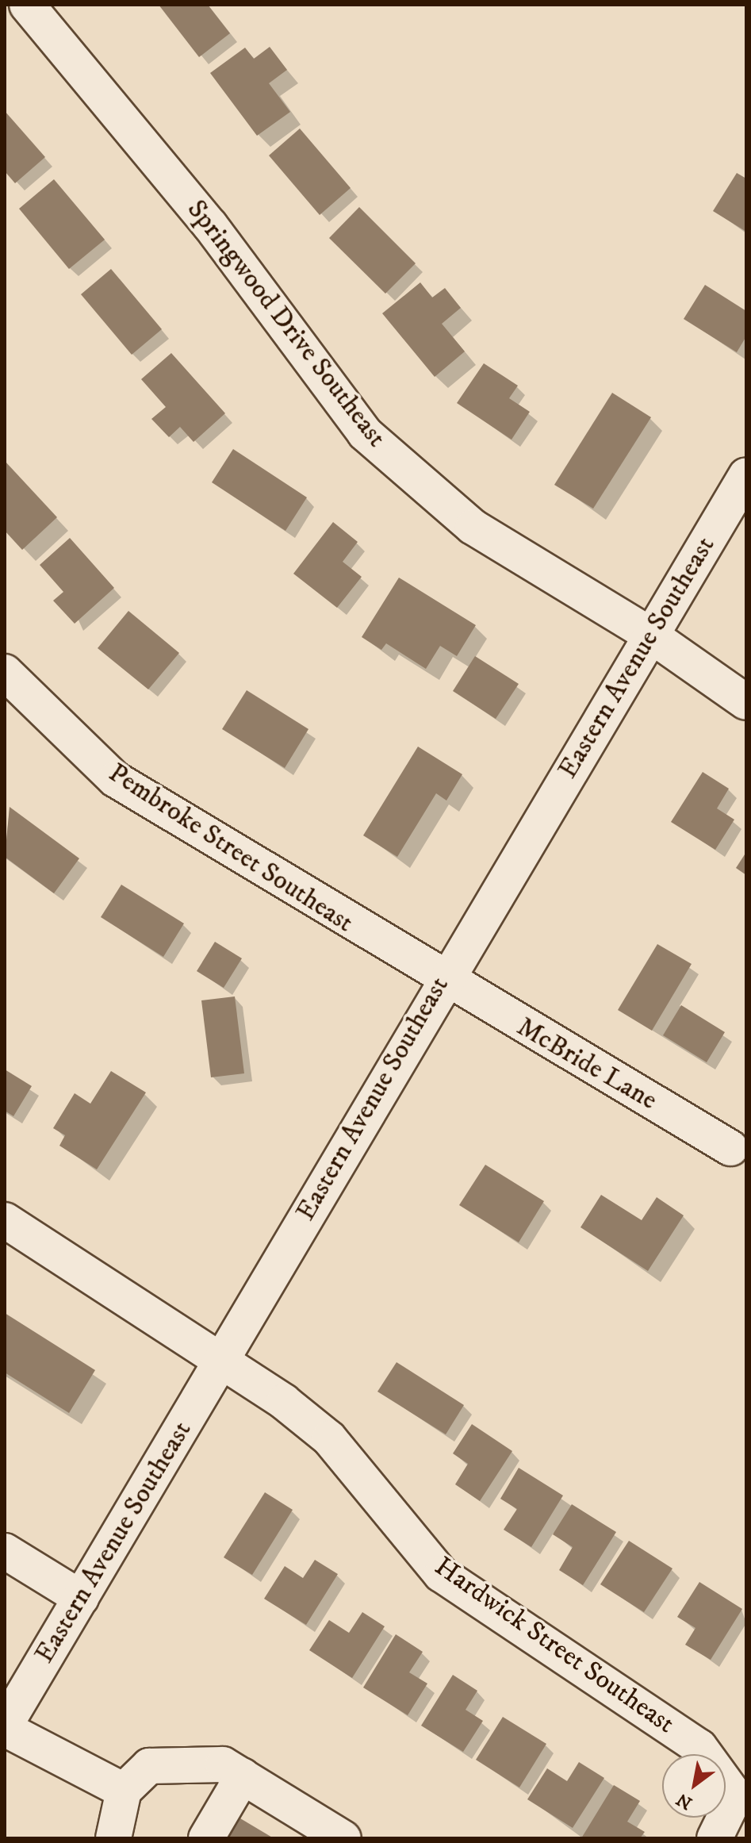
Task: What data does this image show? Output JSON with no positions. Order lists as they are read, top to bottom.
{
  "streets": {
    "street": [
      "Springwood Drive Southeast",
      "Eastern Avenue Southeast",
      "Pembroke Street Southeast",
      "McBride Lane",
      "Hardwick Street Southeast"
    ]
  },
  "crossings": [
    ["Springwood Drive Southeast", "Eastern Avenue Southeast"],
    ["Eastern Avenue Southeast", "Pembroke Street Southeast"],
    ["Eastern Avenue Southeast", "McBride Lane"],
    ["Eastern Avenue Southeast", "Hardwick Street Southeast"],
    ["Pembroke Street Southeast", "McBride Lane"]
  ],
  "north": "bottom left"
}
